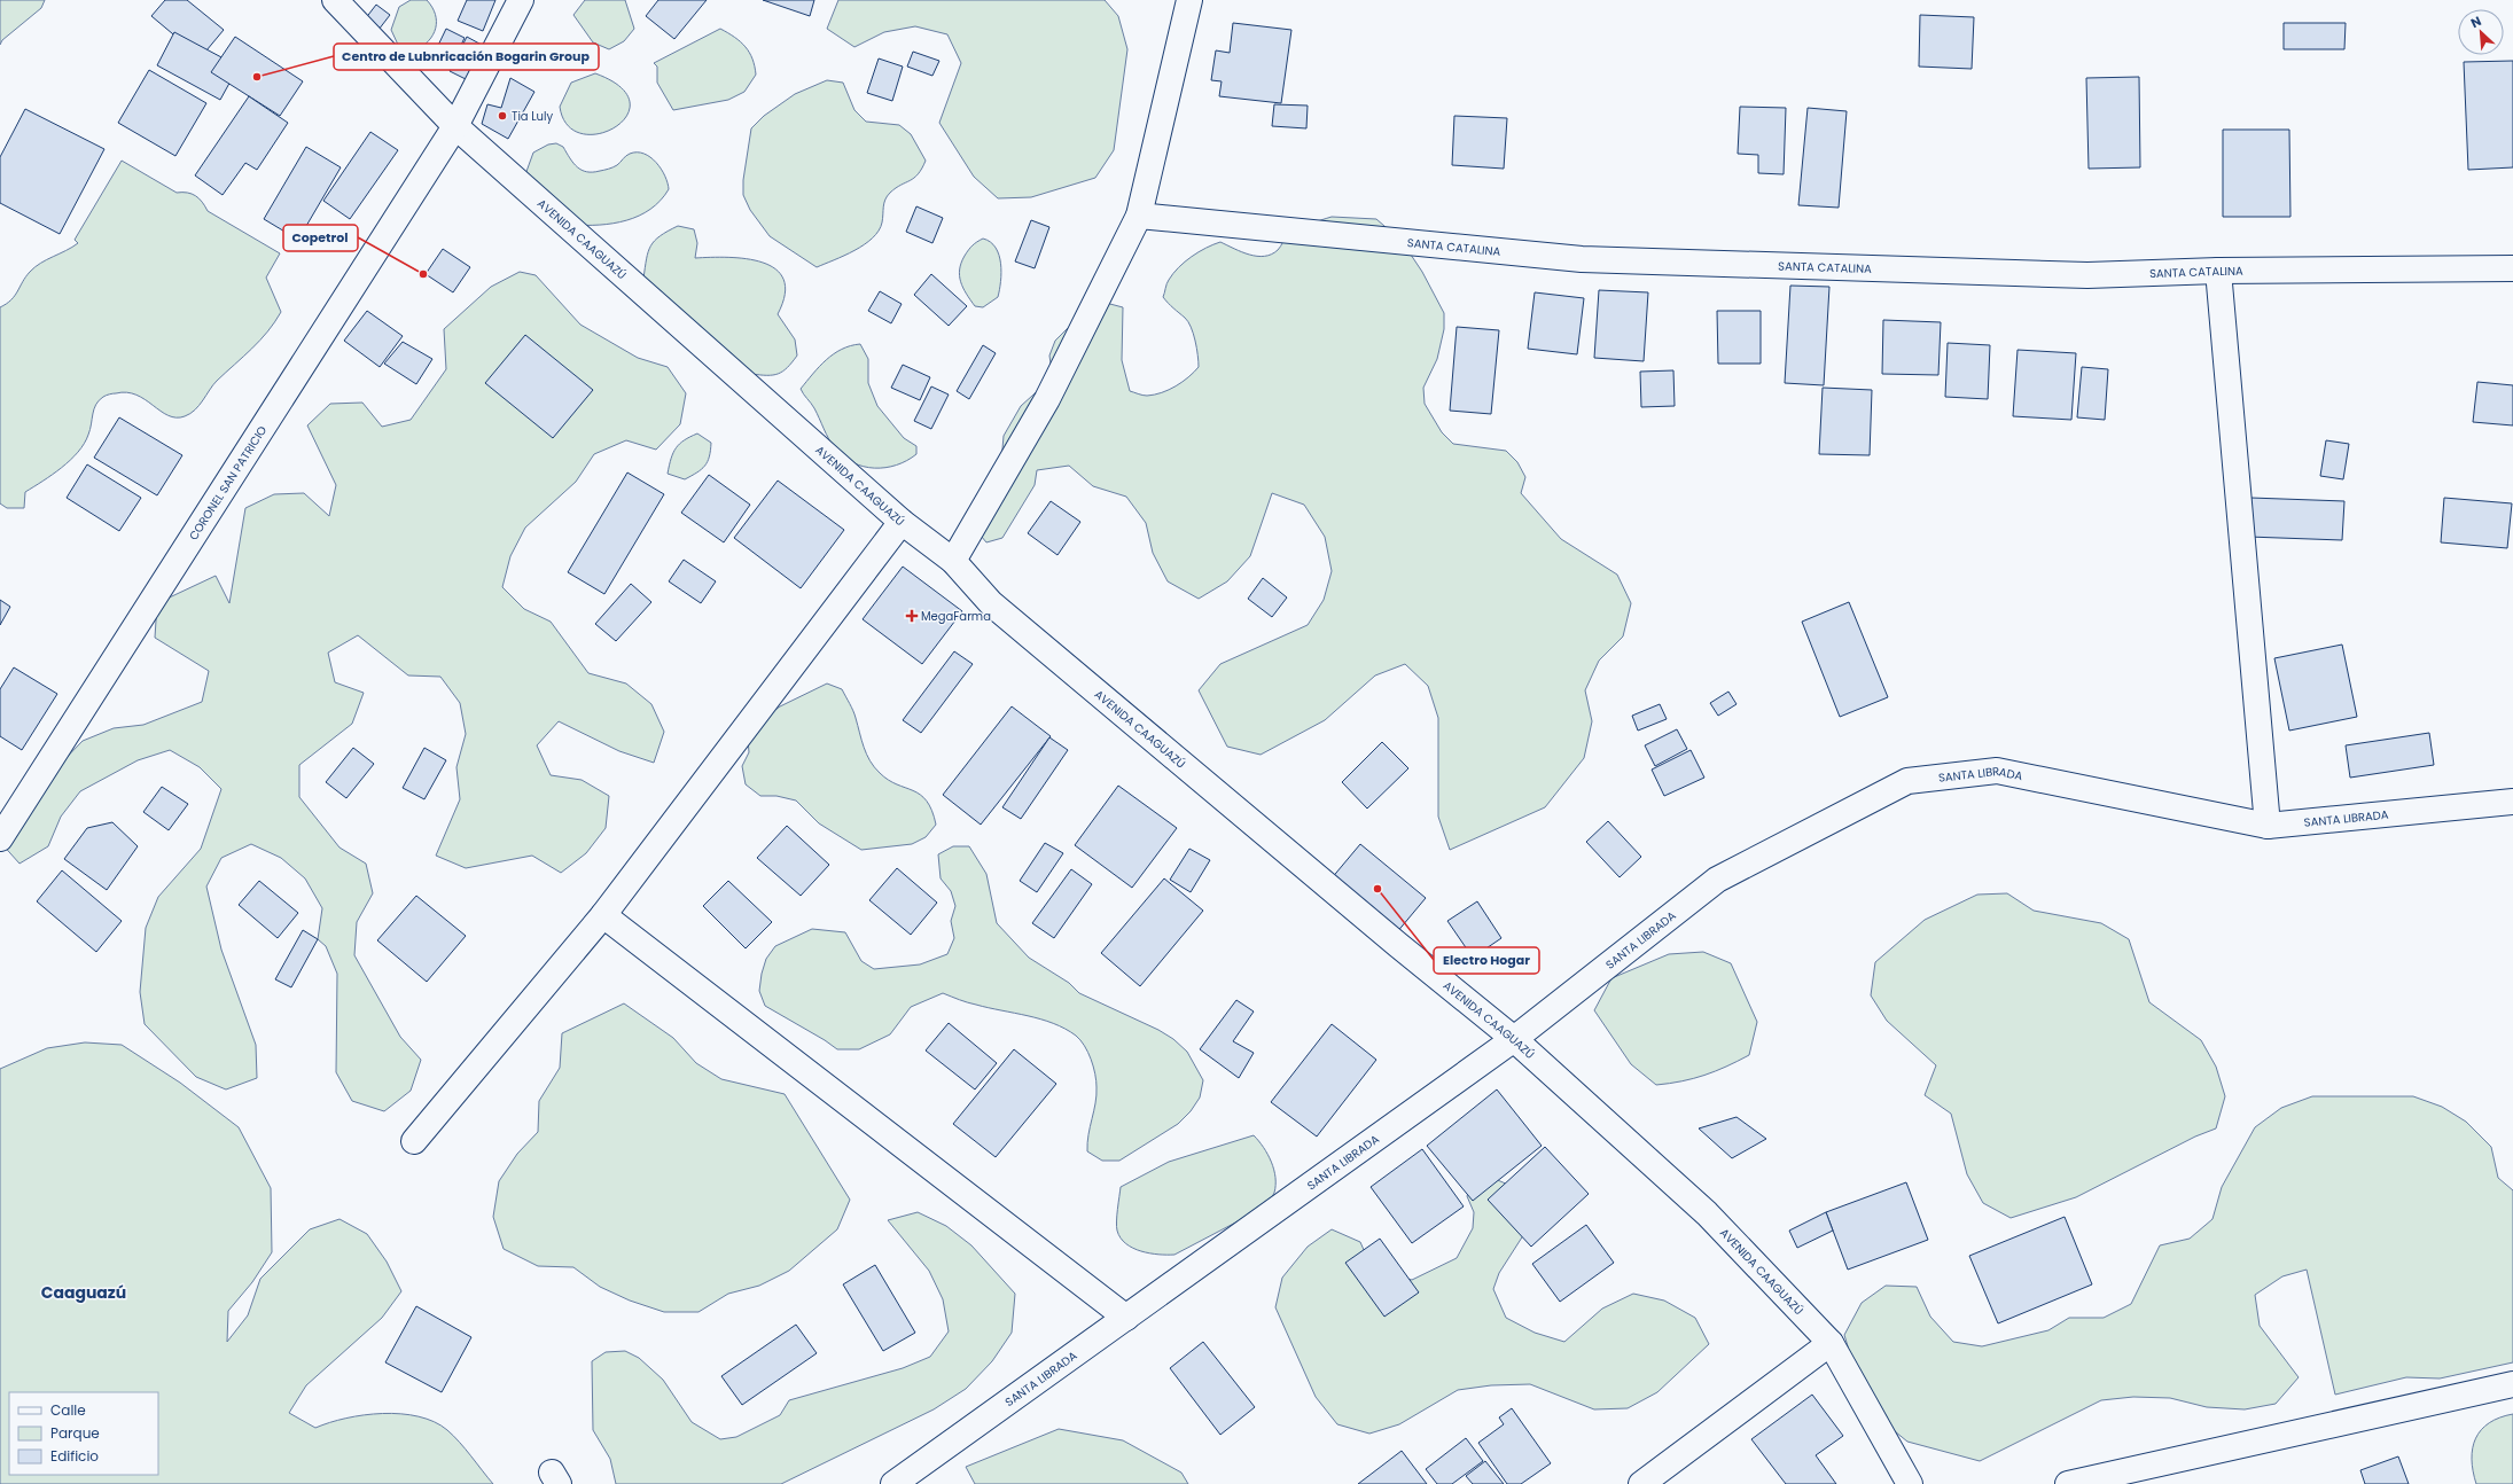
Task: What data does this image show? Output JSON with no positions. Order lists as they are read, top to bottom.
{
  "streets": {
    "street": [
      "AVENIDA CAAGUAZÚ",
      "SANTA CATALINA",
      "CORONEL SAN PATRICIO",
      "SANTA LIBRADA"
    ]
  },
  "crossings": [
    ["AVENIDA CAAGUAZÚ", "CORONEL SAN PATRICIO"],
    ["AVENIDA CAAGUAZÚ", "SANTA LIBRADA"]
  ],
  "districts": ["Caaguazú"],
  "places": {
    "other": [
      "Centro de Lubnricación Bogarin Group",
      "Tia Luly",
      "Copetrol",
      "Electro Hogar"
    ],
    "health": ["MegaFarma"]
  },
  "legend": ["Calle", "Parque", "Edificio"],
  "north": "top left"
}
